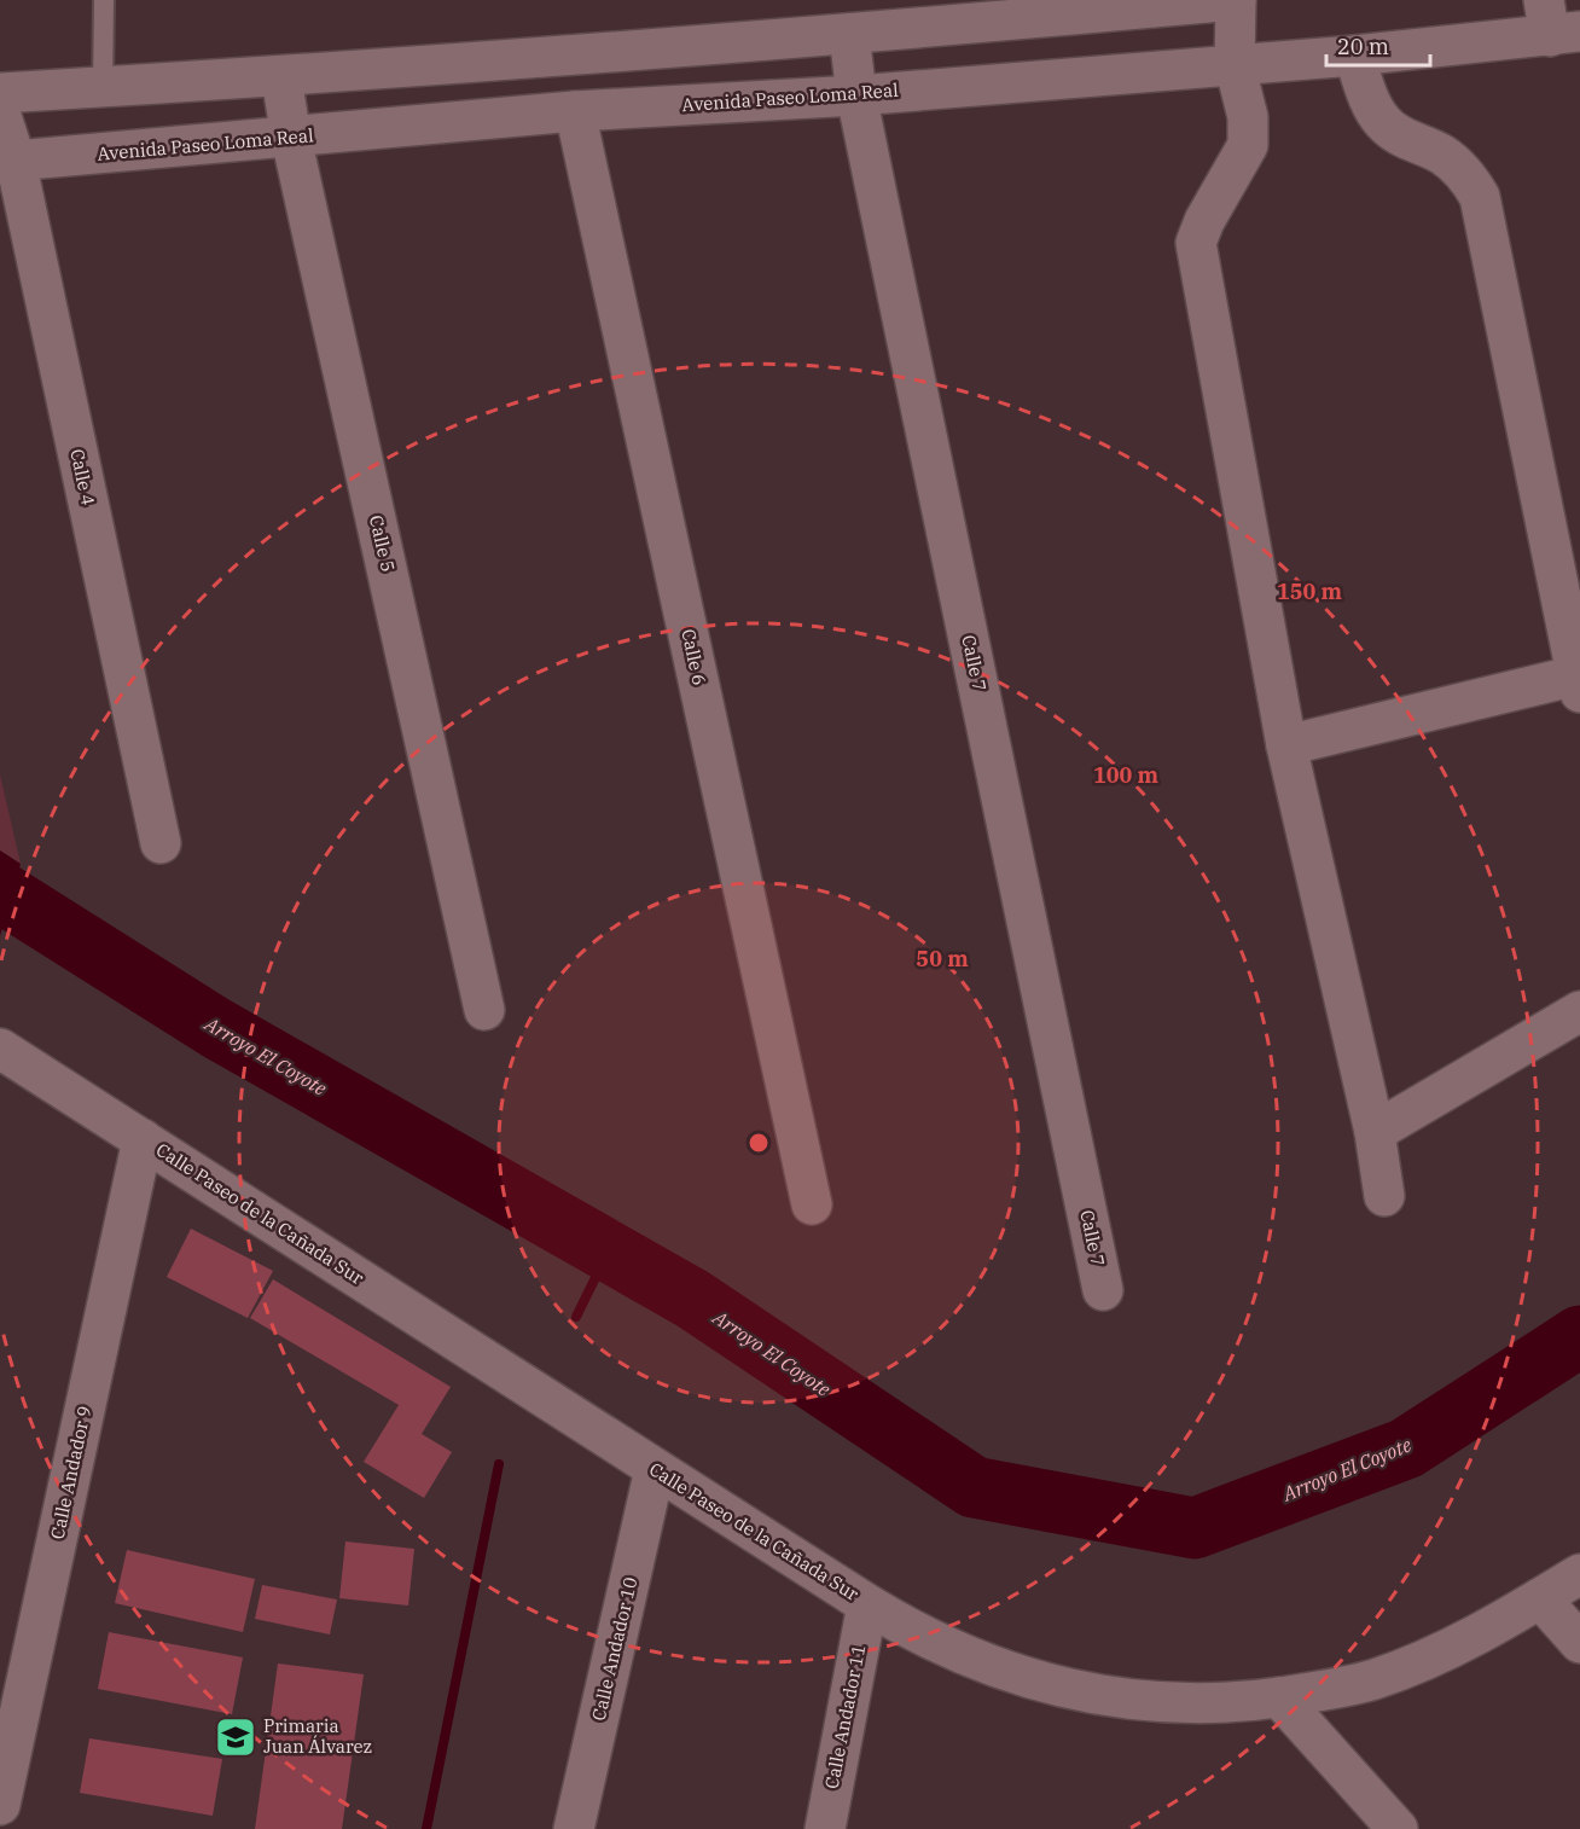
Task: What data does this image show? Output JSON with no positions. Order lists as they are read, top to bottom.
{
  "streets": {
    "street": [
      "Avenida Paseo Loma Real",
      "Calle 4",
      "Calle 5",
      "Calle 6",
      "Calle 7",
      "Calle Paseo de la Cañada Sur",
      "Calle Andador 9",
      "Calle Andador 10",
      "Calle Andador 11"
    ]
  },
  "crossings": [
    ["Avenida Paseo Loma Real", "Calle 4"],
    ["Avenida Paseo Loma Real", "Calle 5"],
    ["Avenida Paseo Loma Real", "Calle 6"],
    ["Avenida Paseo Loma Real", "Calle 7"],
    ["Calle Paseo de la Cañada Sur", "Calle Andador 9"],
    ["Calle Paseo de la Cañada Sur", "Calle Andador 10"],
    ["Calle Paseo de la Cañada Sur", "Calle Andador 11"]
  ],
  "water": ["Arroyo El Coyote"],
  "places": {
    "school or university": ["Primaria Juan Álvarez"]
  },
  "scale_bar": "20 m",
  "rings": ["150 m", "100 m", "50 m"]
}
